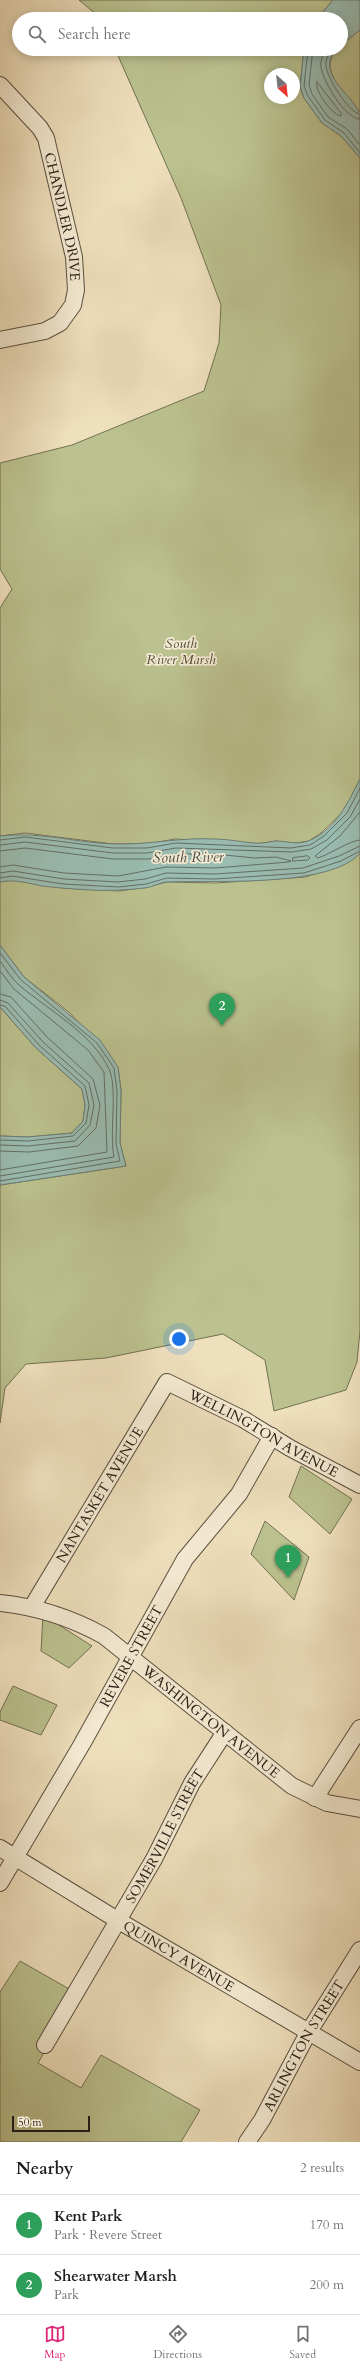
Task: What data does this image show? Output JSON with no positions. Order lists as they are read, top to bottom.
{
  "streets": {
    "street": [
      "CHANDLER DRIVE",
      "WELLINGTON AVENUE",
      "NANTASKET AVENUE",
      "REVERE STREET",
      "WASHINGTON AVENUE",
      "SOMERVILLE STREET",
      "QUINCY AVENUE",
      "ARLINGTON STREET"
    ]
  },
  "crossings": [
    ["WELLINGTON AVENUE", "NANTASKET AVENUE"],
    ["WELLINGTON AVENUE", "REVERE STREET"],
    ["NANTASKET AVENUE", "WASHINGTON AVENUE"],
    ["REVERE STREET", "WASHINGTON AVENUE"],
    ["REVERE STREET", "QUINCY AVENUE"],
    ["WASHINGTON AVENUE", "SOMERVILLE STREET"],
    ["SOMERVILLE STREET", "QUINCY AVENUE"],
    ["QUINCY AVENUE", "ARLINGTON STREET"]
  ],
  "water": ["South River"],
  "parks": ["South River Marsh"],
  "scale_bar": "50 m",
  "north": "bottom right",
  "page": {
    "search": "Search here",
    "pins": ["2", "1"],
    "scale": "50 m",
    "heading": ["Nearby", "2 results"],
    "list": [
      {
        "mark": "1",
        "name": "Kent Park",
        "note": "Park · Revere Street",
        "value": "170 m"
      },
      {
        "mark": "2",
        "name": "Shearwater Marsh",
        "note": "Park",
        "value": "200 m"
      }
    ],
    "nav": ["Map", "Directions", "Saved"]
  }
}
